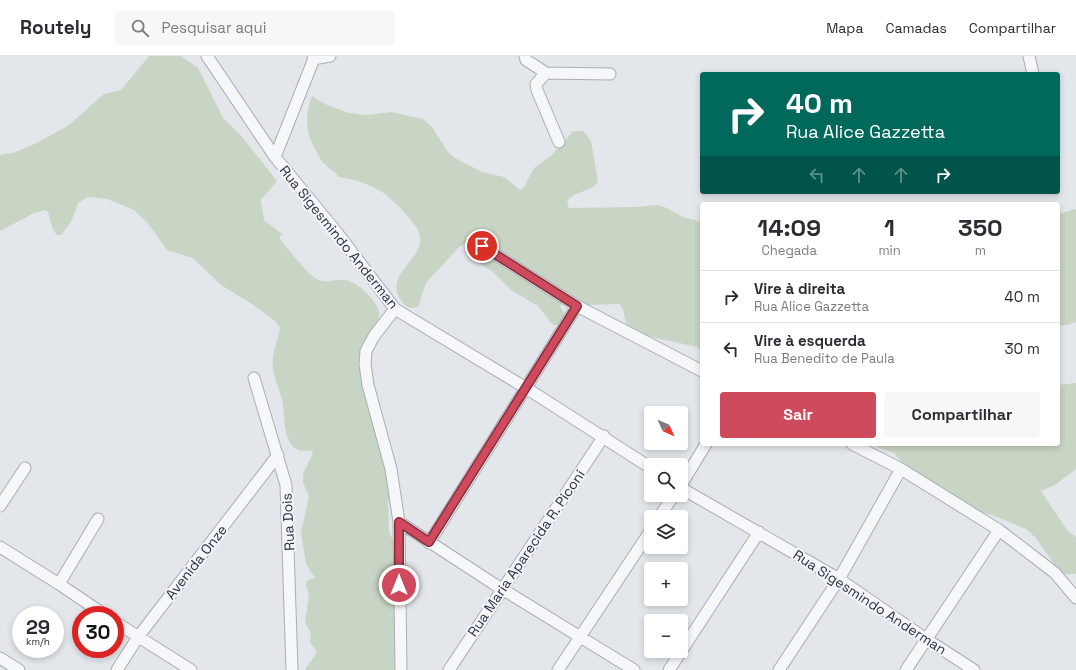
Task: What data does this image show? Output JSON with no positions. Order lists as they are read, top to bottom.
{
  "streets": {
    "street": [
      "Rua Sigesmindo Anderman",
      "Rua Dois",
      "Rua Maria Aparecida R. Piconi",
      "Avenida Onze"
    ]
  },
  "crossings": [
    ["Rua Sigesmindo Anderman", "Rua Maria Aparecida R. Piconi"],
    ["Rua Dois", "Avenida Onze"]
  ],
  "north": "bottom right",
  "page": {
    "header": "Routely",
    "search": "Pesquisar aqui",
    "nav": ["Mapa", "Camadas", "Compartilhar"],
    "turn": ["40 m", "Rua Alice Gazzetta"],
    "eta": [
      "14:09",
      "Chegada",
      "1",
      "min",
      "350",
      "m"
    ],
    "list": [
      {
        "name": "Vire à direita",
        "note": "Rua Alice Gazzetta",
        "value": "40 m"
      },
      {
        "name": "Vire à esquerda",
        "note": "Rua Benedito de Paula",
        "value": "30 m"
      }
    ],
    "buttons": ["Sair", "Compartilhar"],
    "map_buttons": ["+", "−"],
    "speed": "29 km/h",
    "limit": "30"
  }
}
